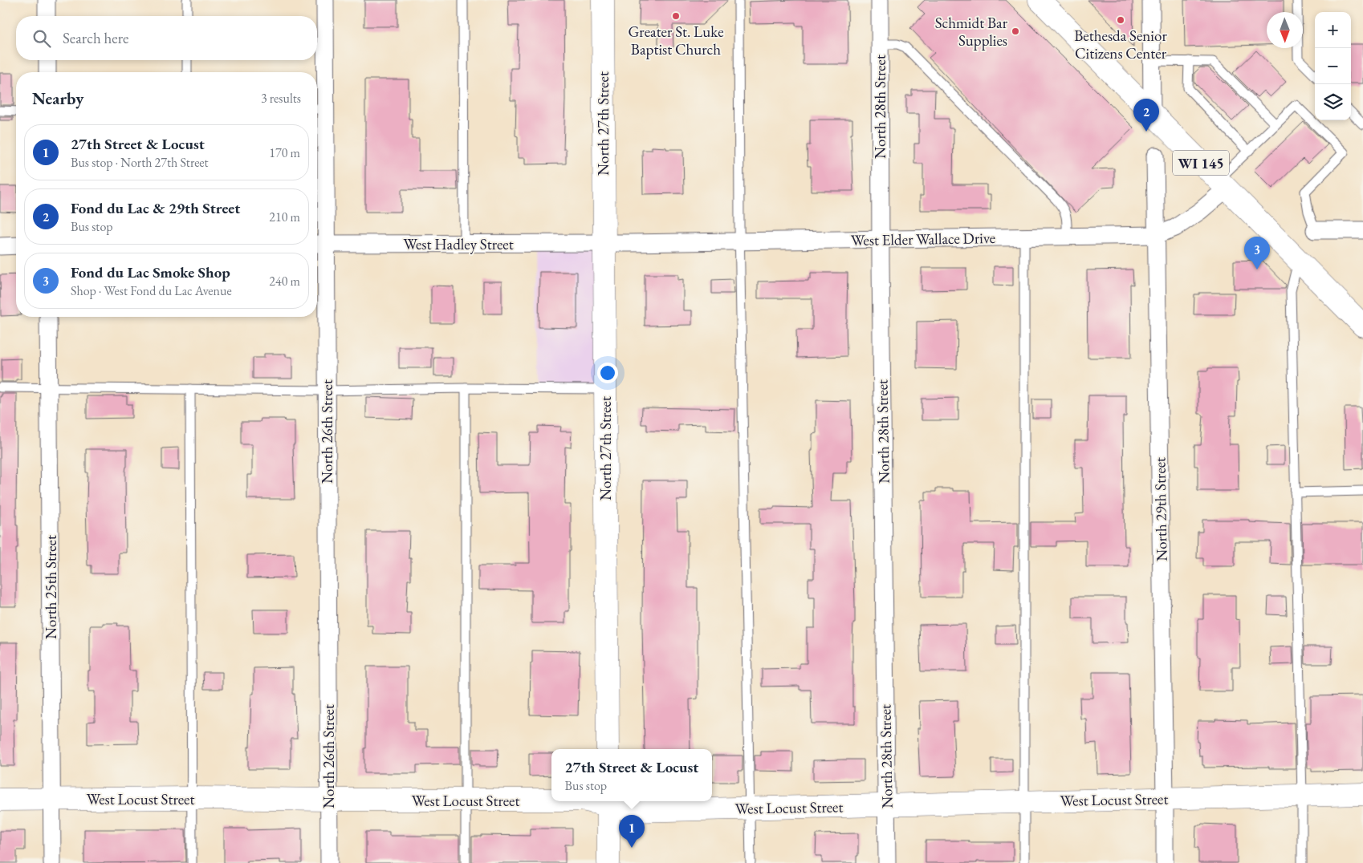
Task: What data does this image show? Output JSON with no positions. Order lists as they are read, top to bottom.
{
  "streets": {
    "street": [
      "North 28th Street",
      "North 27th Street",
      "WI 145",
      "West Elder Wallace Drive",
      "West Hadley Street",
      "North 26th Street",
      "North 29th Street",
      "North 25th Street",
      "West Locust Street"
    ]
  },
  "crossings": [
    ["North 28th Street", "West Elder Wallace Drive"],
    ["North 28th Street", "West Locust Street"],
    ["North 27th Street", "West Elder Wallace Drive"],
    ["North 27th Street", "West Hadley Street"],
    ["WI 145", "West Elder Wallace Drive"],
    ["West Elder Wallace Drive", "West Hadley Street"],
    ["West Elder Wallace Drive", "North 29th Street"],
    ["West Hadley Street", "North 26th Street"],
    ["North 26th Street", "West Locust Street"],
    ["North 29th Street", "West Locust Street"],
    ["North 25th Street", "West Locust Street"]
  ],
  "places": ["Greater St. Luke Baptist Church", "Bethesda Senior Citizens Center", "Schmidt Bar Supplies"],
  "north": "bottom",
  "page": {
    "map_buttons": ["+", "−"],
    "search": "Search here",
    "heading": ["Nearby", "3 results"],
    "pins": ["2", "3", "1"],
    "list": [
      {
        "mark": "1",
        "name": "27th Street & Locust",
        "note": "Bus stop · North 27th Street",
        "value": "170 m"
      },
      {
        "mark": "2",
        "name": "Fond du Lac & 29th Street",
        "note": "Bus stop",
        "value": "210 m"
      },
      {
        "mark": "3",
        "name": "Fond du Lac Smoke Shop",
        "note": "Shop · West Fond du Lac Avenue",
        "value": "240 m"
      }
    ],
    "popup": ["27th Street & Locust", "Bus stop"]
  }
}
